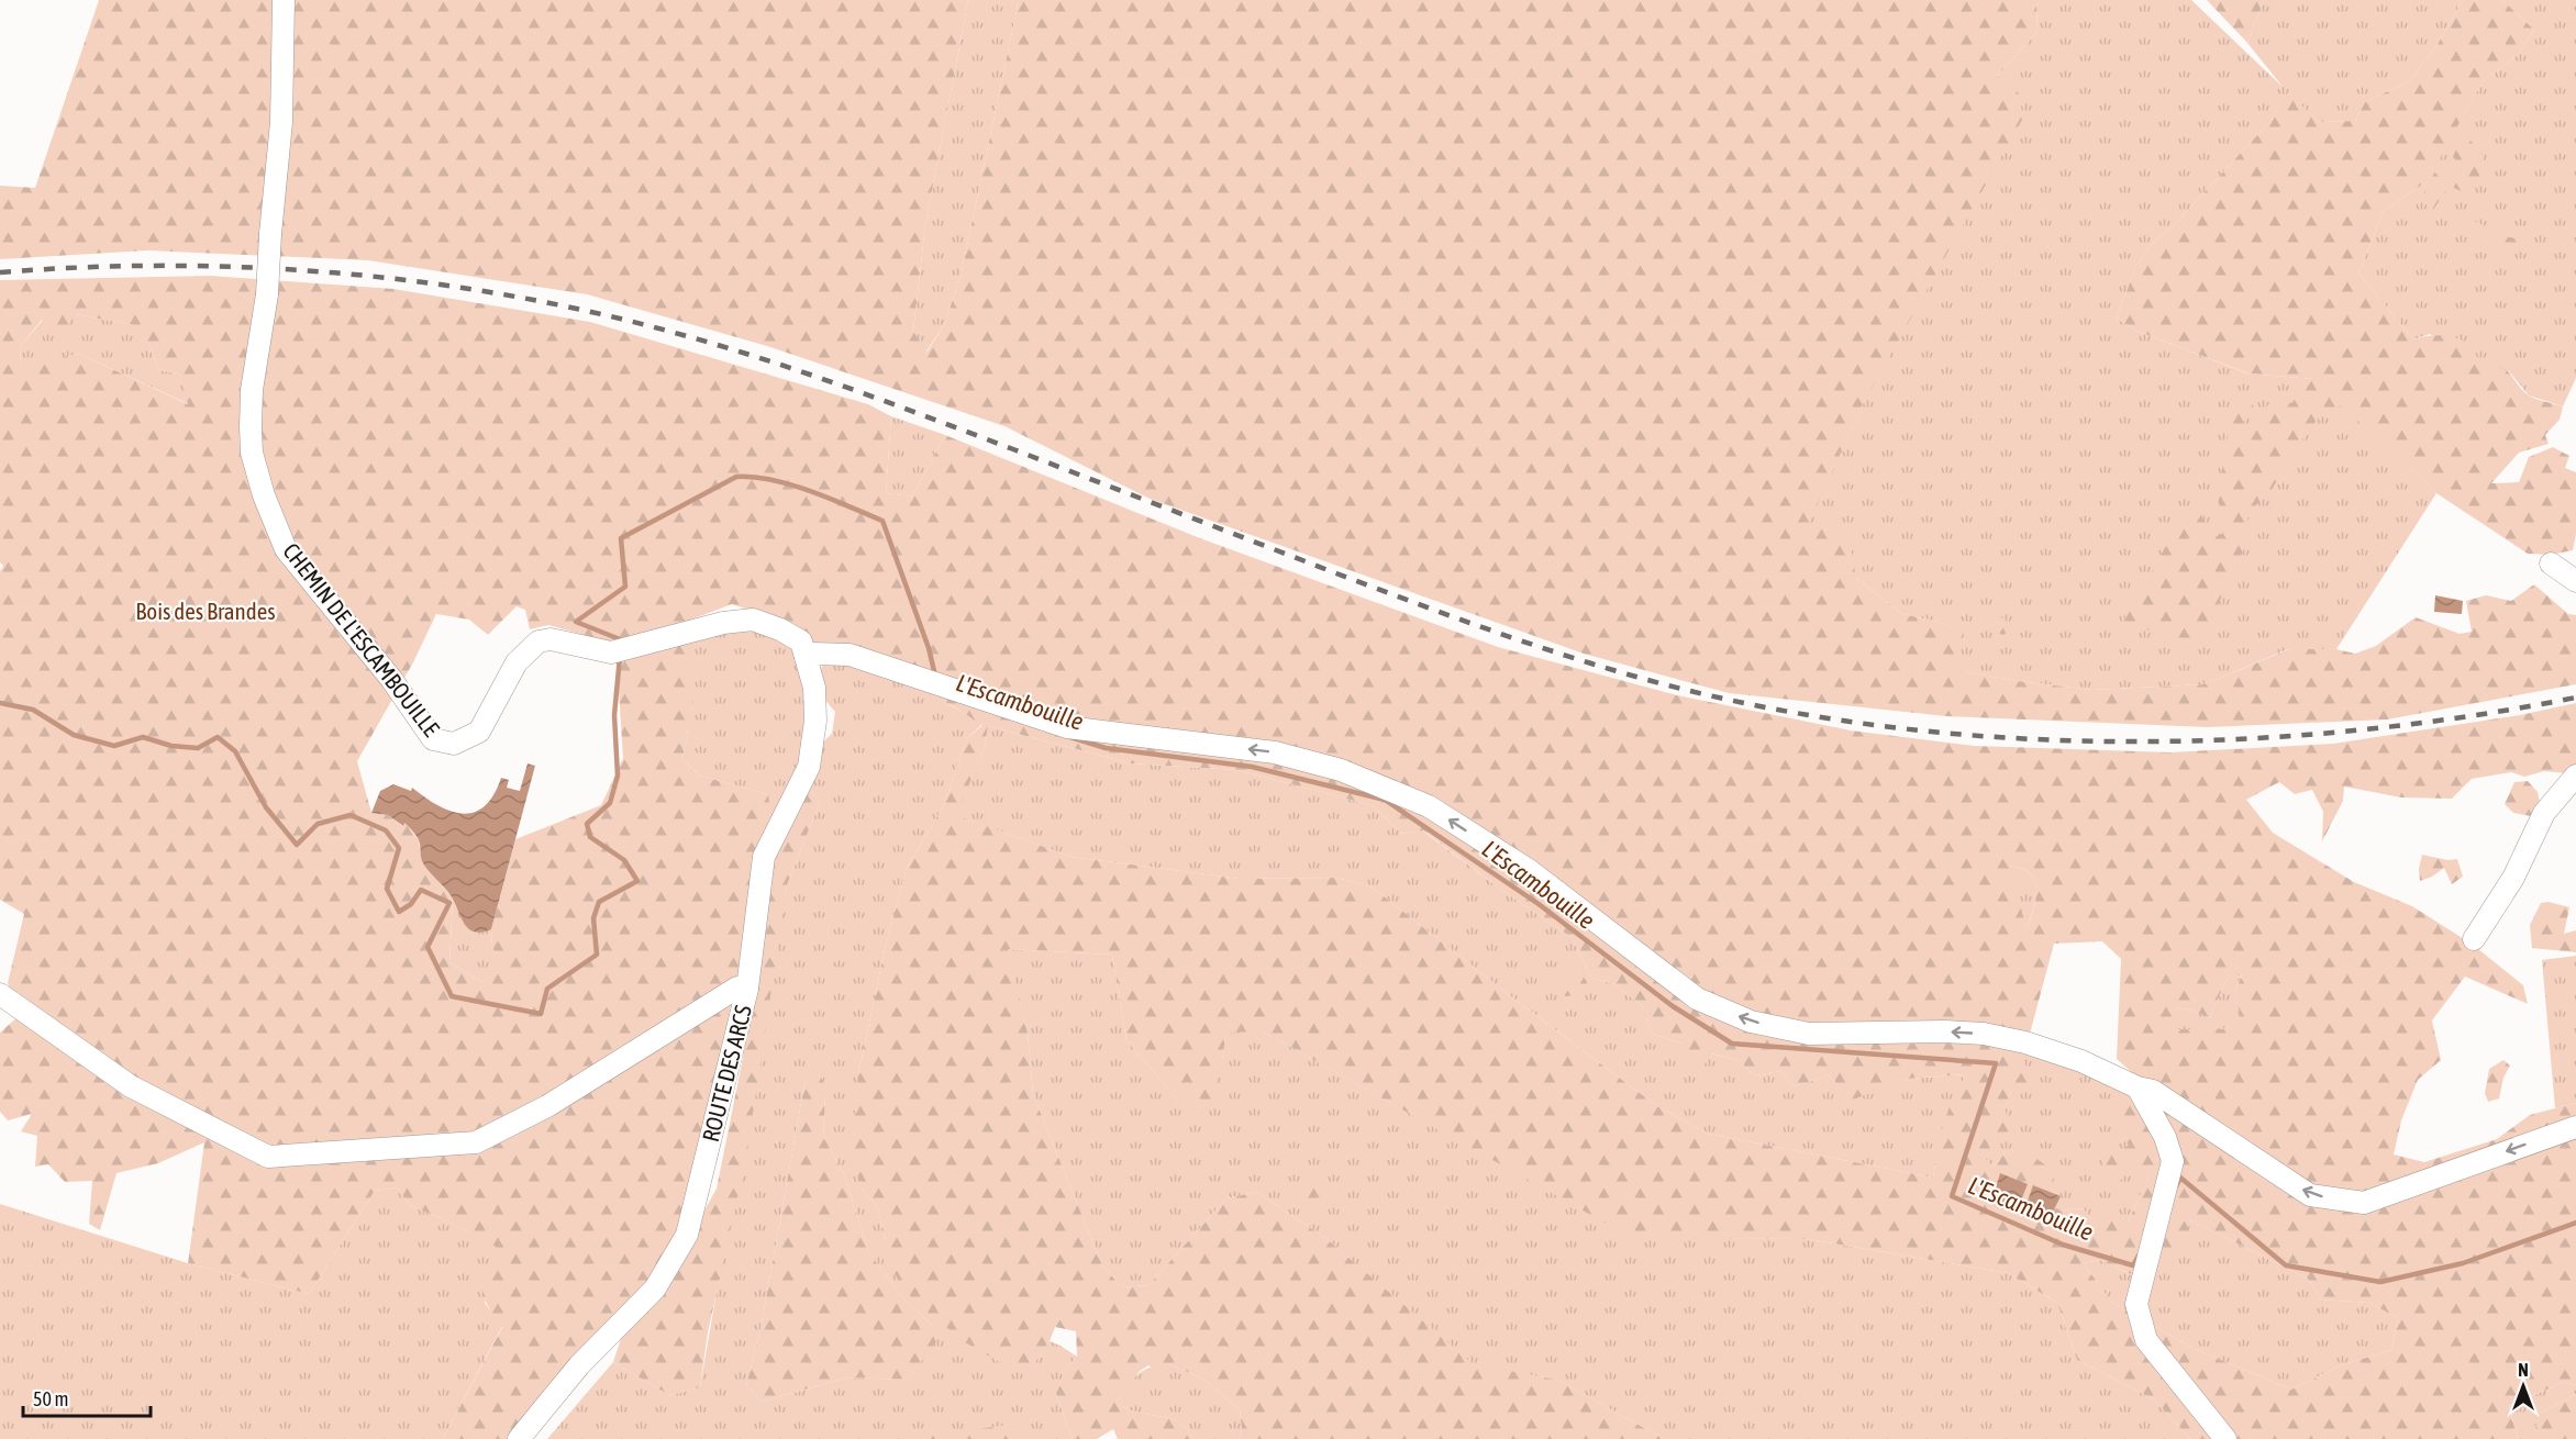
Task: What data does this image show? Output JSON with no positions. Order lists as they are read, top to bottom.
{
  "streets": {
    "street": ["CHEMIN DE L'ESCAMBOUILLE", "ROUTE DES ARCS"]
  },
  "crossings": [
    ["CHEMIN DE L'ESCAMBOUILLE", "ROUTE DES ARCS"]
  ],
  "water": ["L'Escambouille"],
  "parks": ["Bois des Brandes"],
  "scale_bar": "50 m",
  "north": "top"
}
